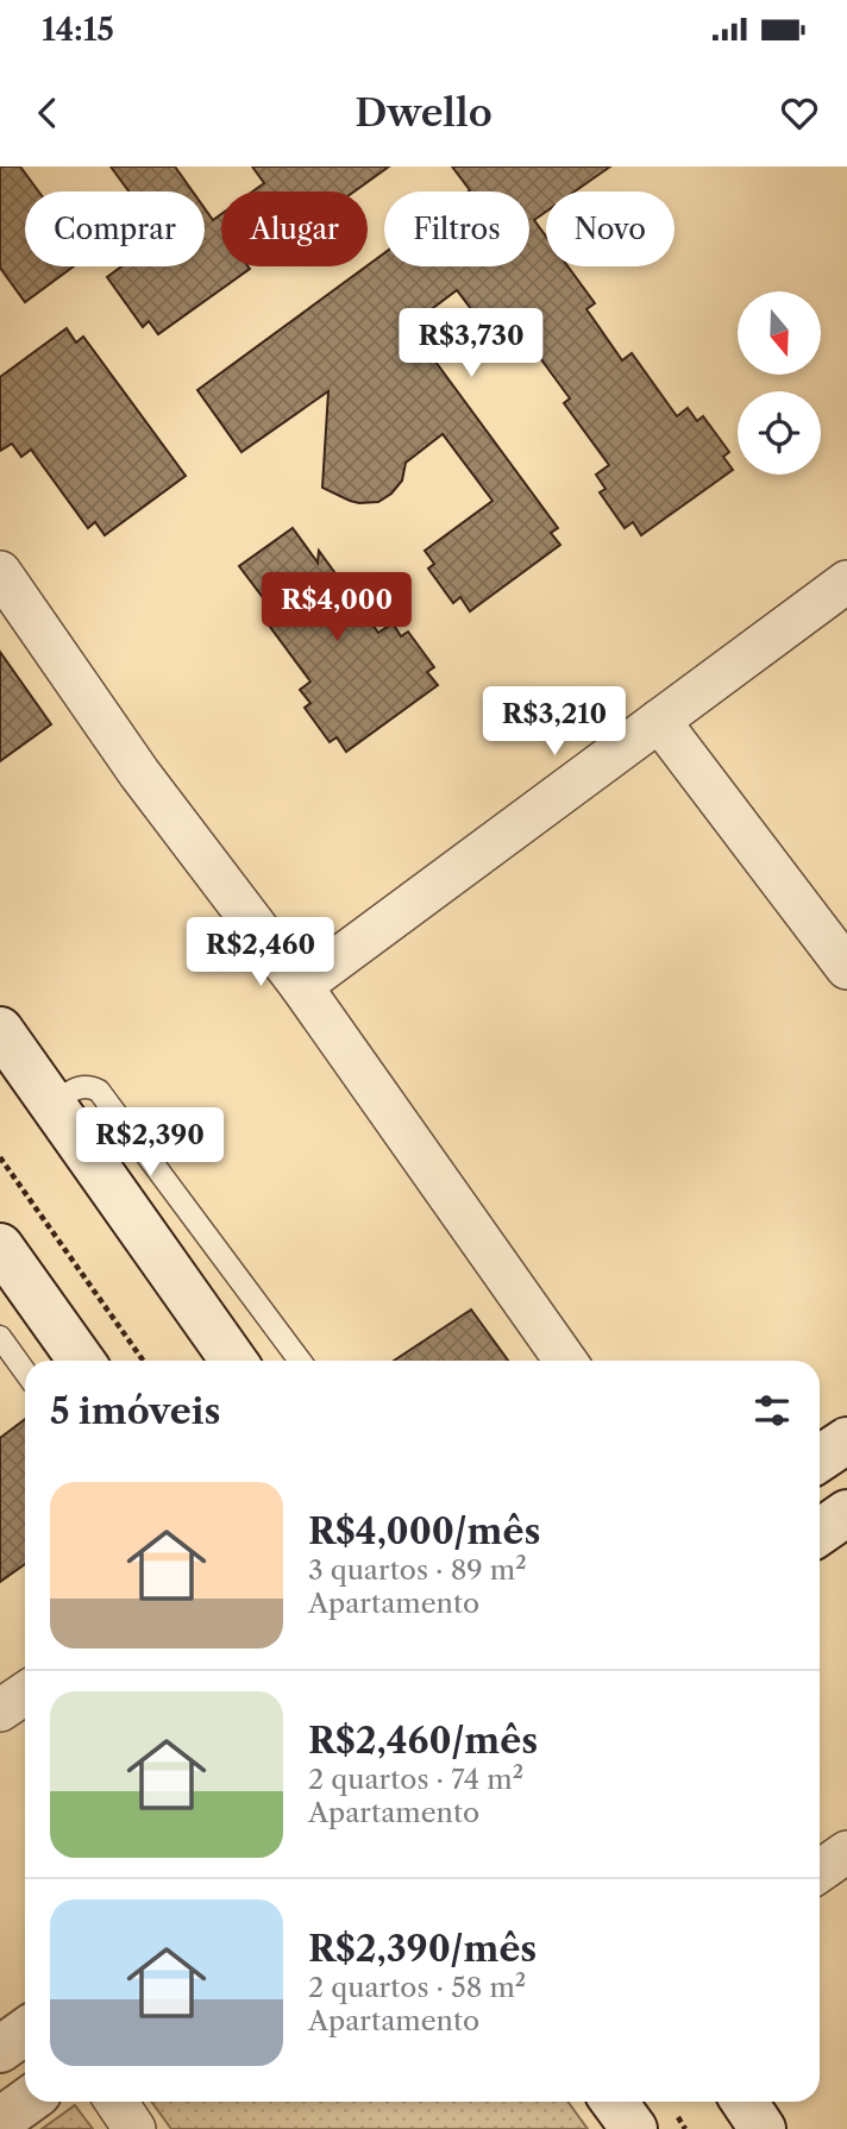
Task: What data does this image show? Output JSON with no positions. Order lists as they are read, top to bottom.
{
  "north": "bottom",
  "page": {
    "status": "14:15",
    "header": "Dwello",
    "chip": [
      "Comprar",
      "Alugar",
      "Filtros",
      "Novo"
    ],
    "price": [
      "R$3,730",
      "R$4,000",
      "R$3,210",
      "R$2,460",
      "R$2,390"
    ],
    "heading": "5 imóveis",
    "list": [
      {
        "name": "R$4,000/mês",
        "note": "3 quartos · 89 m² · Apartamento"
      },
      {
        "name": "R$2,460/mês",
        "note": "2 quartos · 74 m² · Apartamento"
      },
      {
        "name": "R$2,390/mês",
        "note": "2 quartos · 58 m² · Apartamento"
      }
    ]
  }
}
